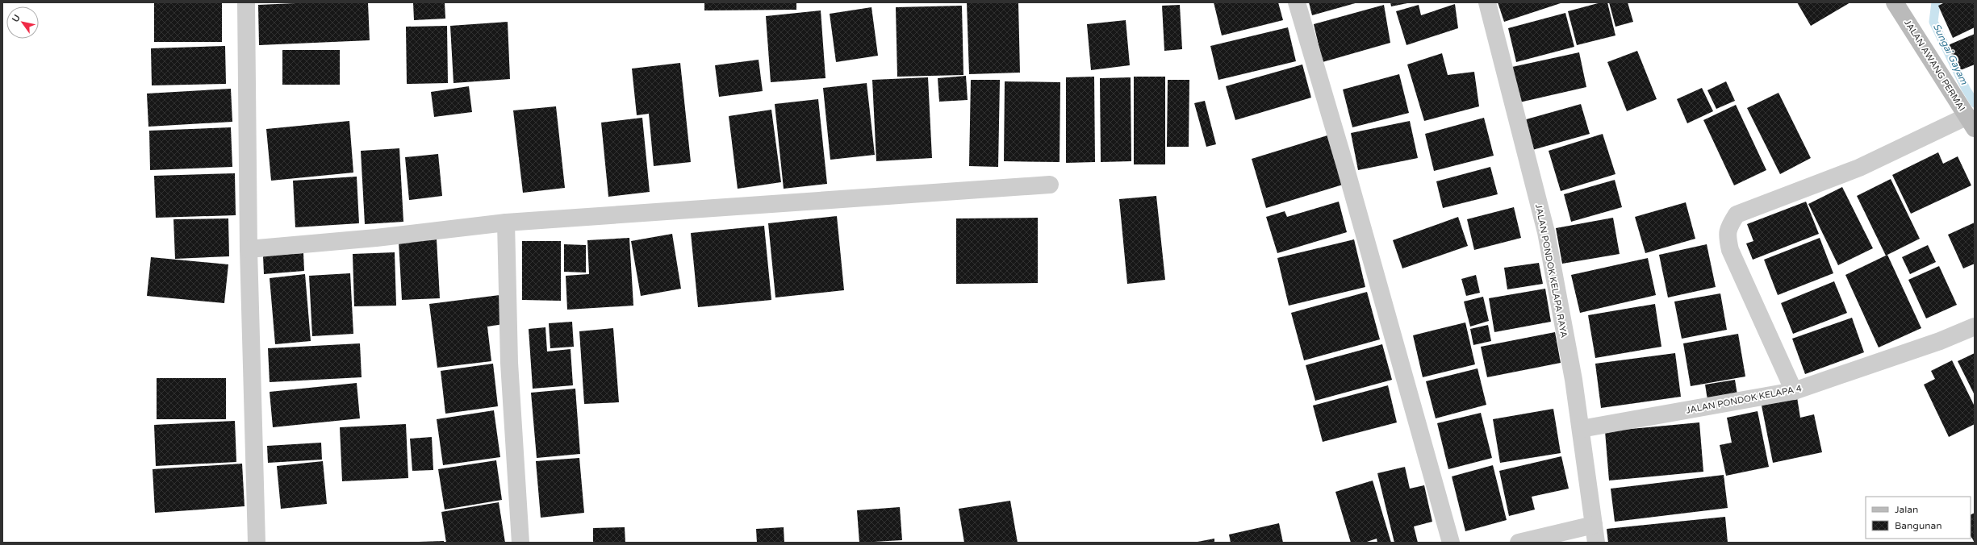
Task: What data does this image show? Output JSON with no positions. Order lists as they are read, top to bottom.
{
  "streets": {
    "street": ["JALAN AWANG PERMAI", "JALAN PONDOK KELAPA RAYA", "JALAN PONDOK KELAPA 4"]
  },
  "crossings": [
    ["JALAN PONDOK KELAPA RAYA", "JALAN PONDOK KELAPA 4"]
  ],
  "water": ["Sungai Gayam"],
  "legend": ["Jalan", "Bangunan"],
  "north": "top left"
}
